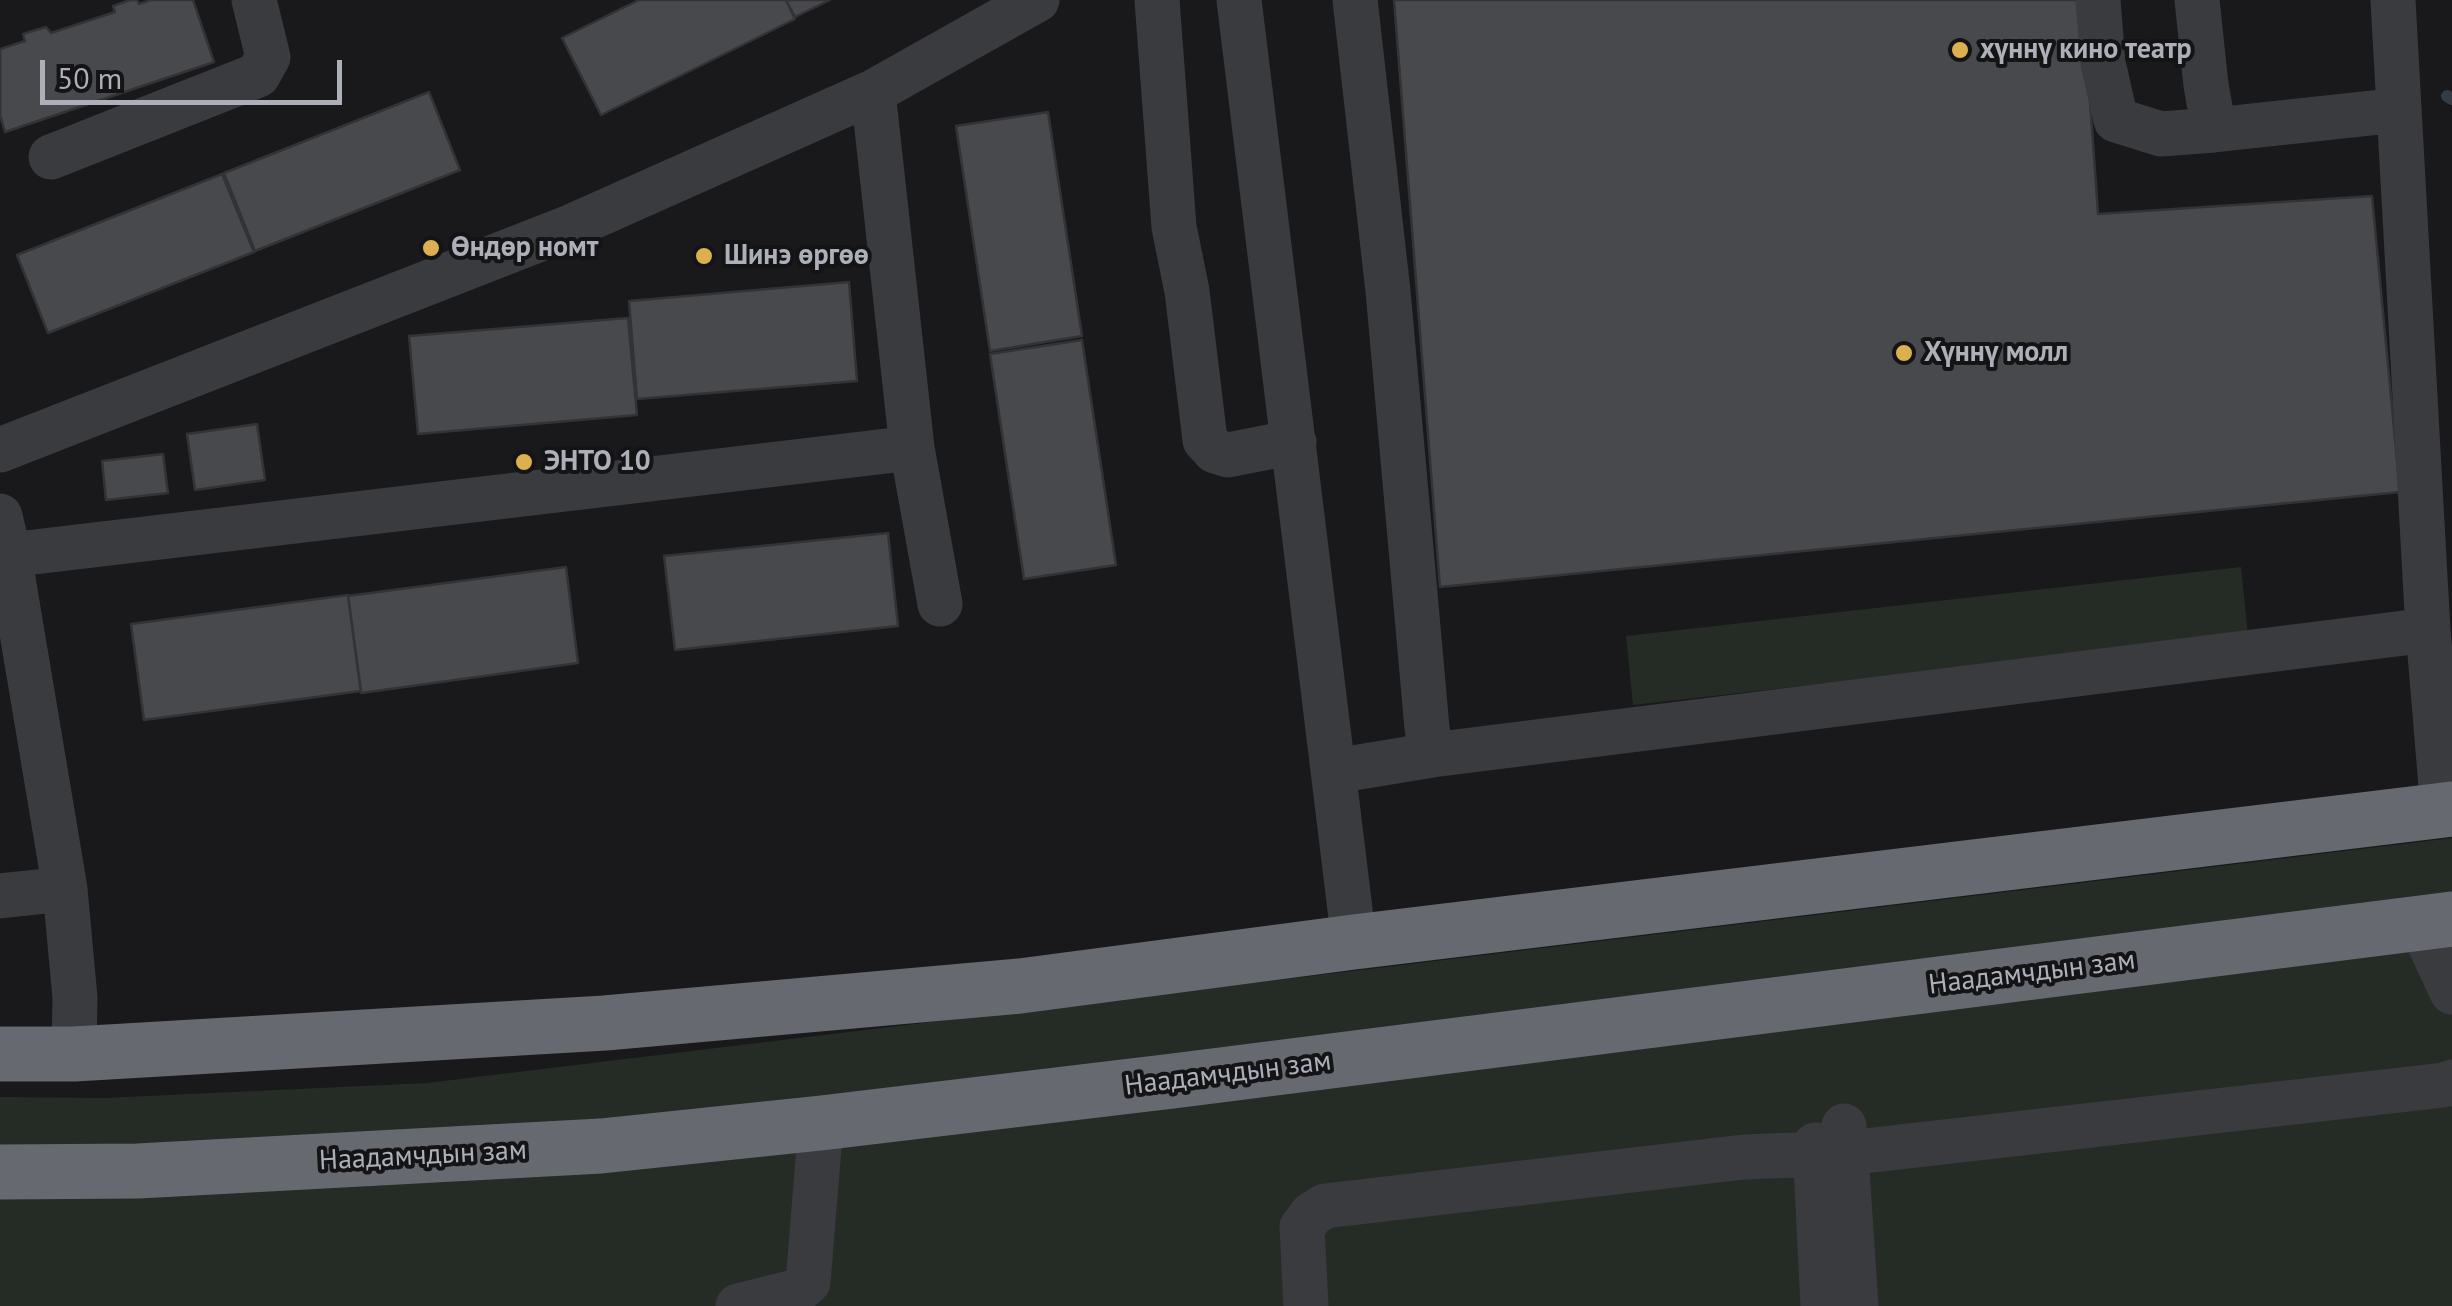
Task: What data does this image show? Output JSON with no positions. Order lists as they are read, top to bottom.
{
  "streets": {
    "highway": ["Наадамчдын зам"]
  },
  "places": [
    "хүннү кино театр",
    "Өндөр номт",
    "Шинэ өргөө",
    "Хүннү молл",
    "ЭНТО 10"
  ],
  "scale_bar": "50 m"
}
